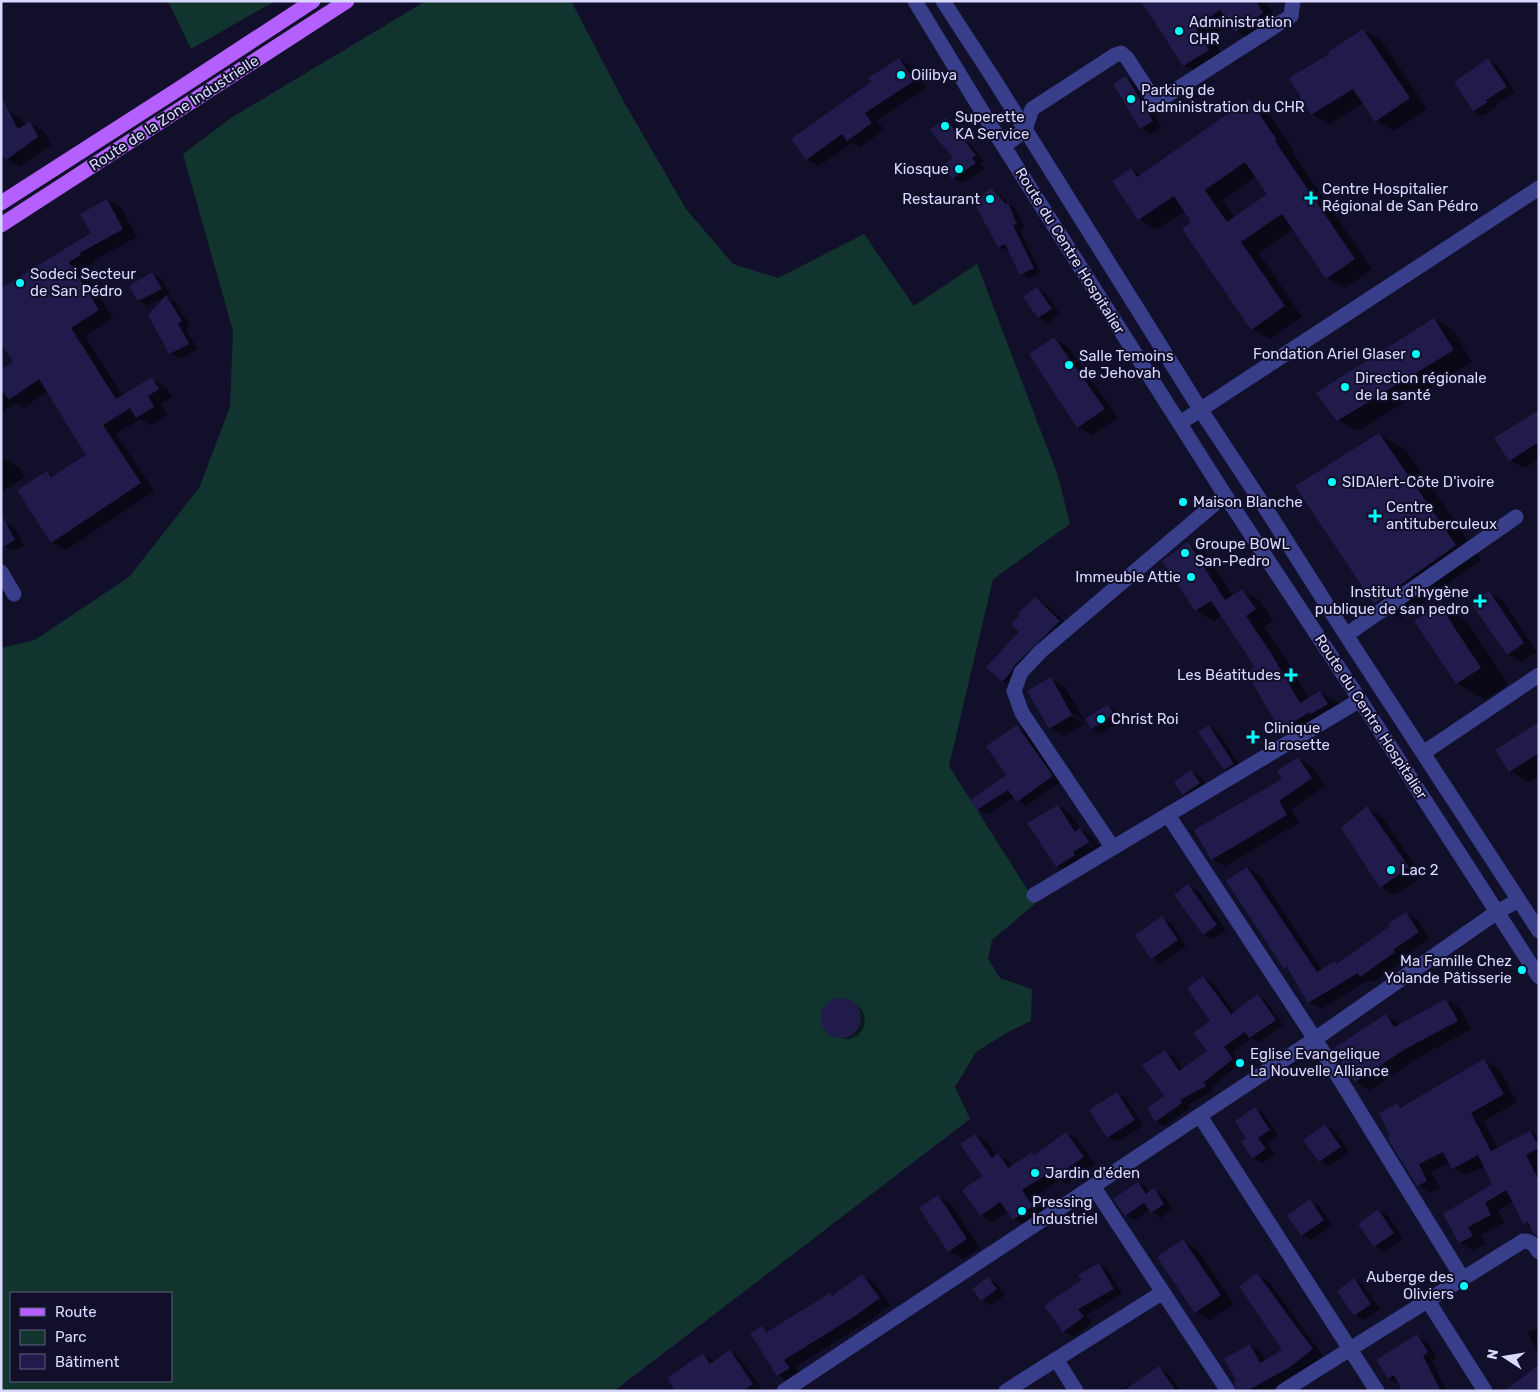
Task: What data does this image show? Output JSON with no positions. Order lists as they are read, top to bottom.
{
  "streets": {
    "main road": ["Route de la Zone Industrielle"],
    "street": ["Route du Centre Hospitalier"]
  },
  "places": {
    "other": [
      "Administration CHR",
      "Oilibya",
      "Parking de l'administration du CHR",
      "Superette KA Service",
      "Kiosque",
      "Restaurant",
      "Sodeci Secteur de San Pédro",
      "Fondation Ariel Glaser",
      "Salle Temoins de Jehovah",
      "Direction régionale de la santé",
      "SIDAlert-Côte D'ivoire",
      "Maison Blanche",
      "Groupe BOWL San-Pedro",
      "Immeuble Attie",
      "Christ Roi",
      "Lac 2",
      "Ma Famille Chez Yolande Pâtisserie",
      "Eglise Evangelique La Nouvelle Alliance",
      "Jardin d'éden",
      "Pressing Industriel",
      "Auberge des Oliviers"
    ],
    "health": [
      "Centre Hospitalier Régional de San Pédro",
      "Centre antituberculeux",
      "Institut d'hygène publique de san pedro",
      "Les Béatitudes",
      "Clinique la rosette"
    ]
  },
  "legend": ["Route", "Parc", "Bâtiment"],
  "north": "left"
}
